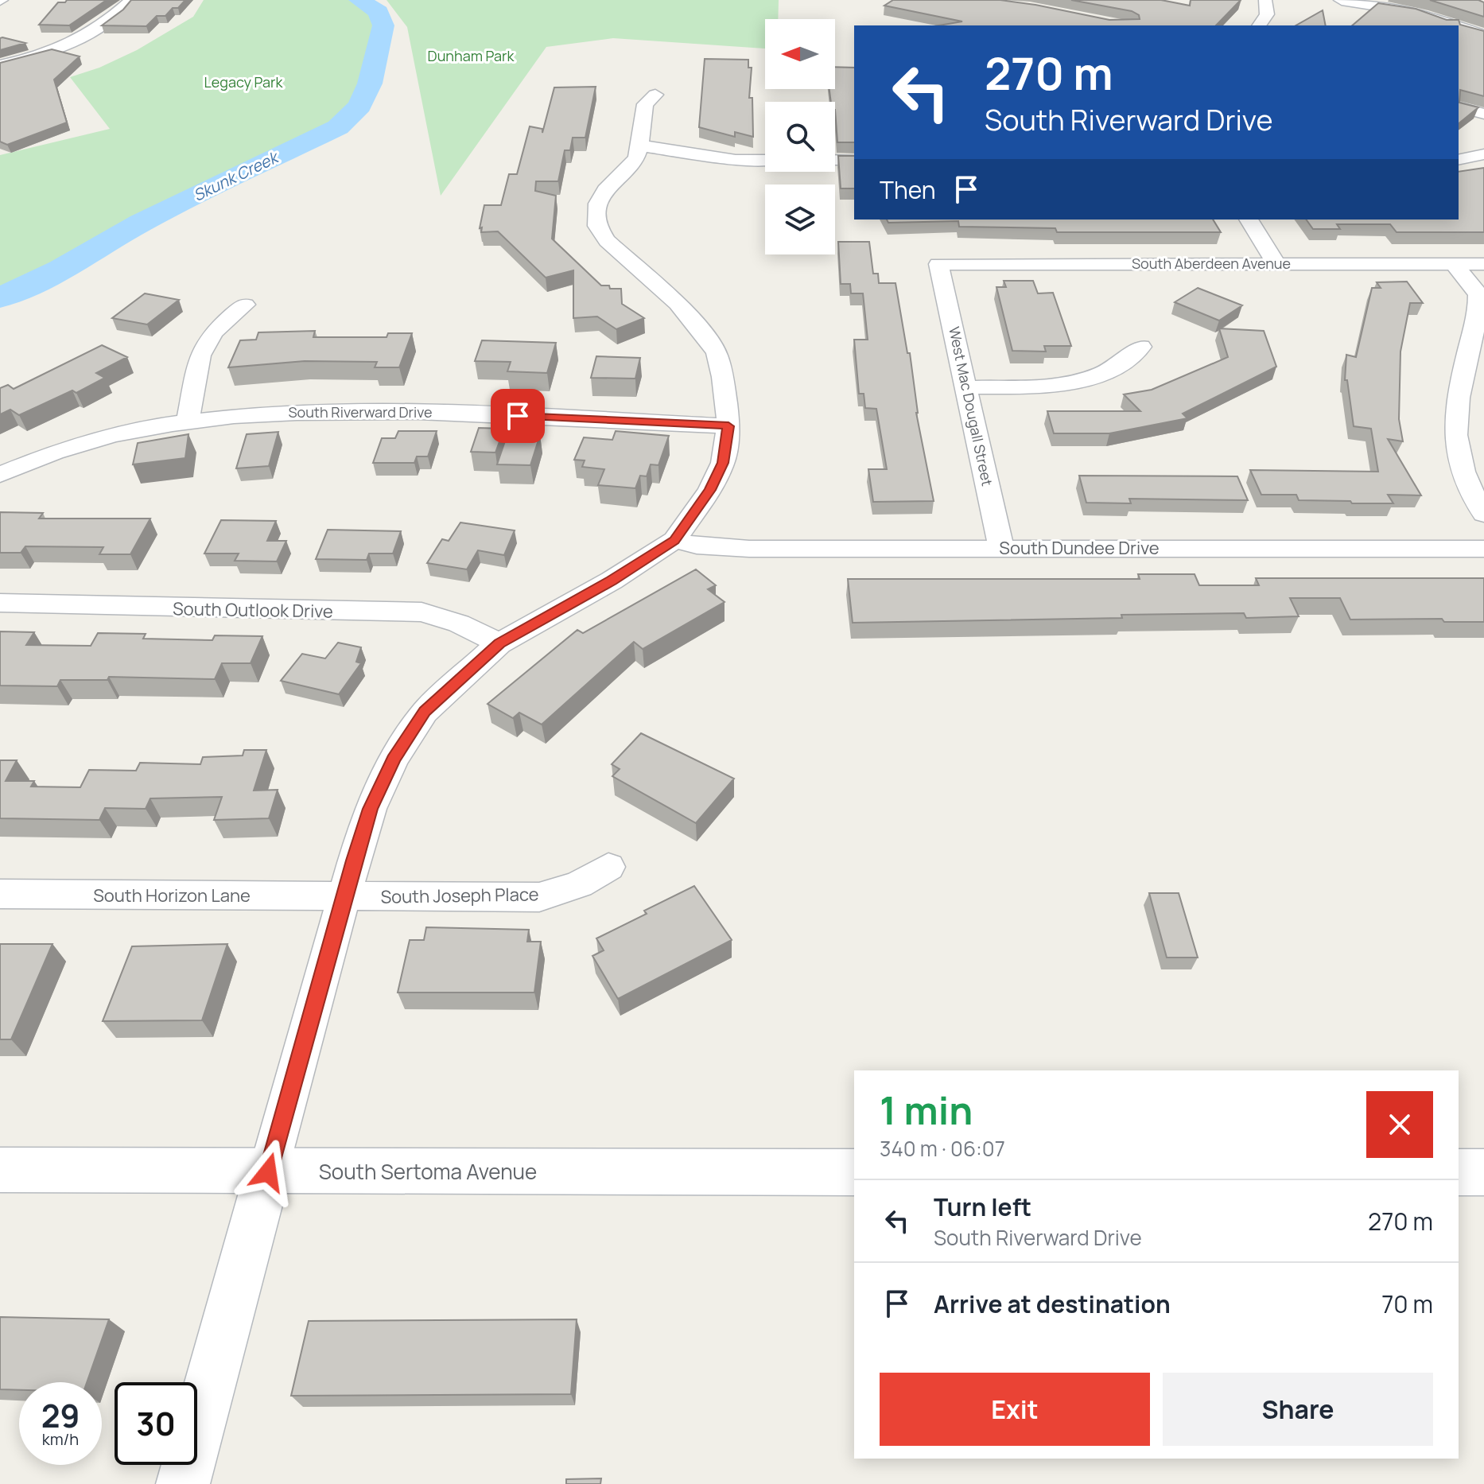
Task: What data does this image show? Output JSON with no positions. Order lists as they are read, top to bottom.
{
  "streets": {
    "main road": ["South Sertoma Avenue"],
    "street": [
      "South Aberdeen Avenue",
      "West Mac Dougall Street",
      "South Riverward Drive",
      "South Dundee Drive",
      "South Outlook Drive",
      "South Horizon Lane",
      "South Joseph Place"
    ]
  },
  "crossings": [
    ["South Aberdeen Avenue", "West Mac Dougall Street"],
    ["West Mac Dougall Street", "South Dundee Drive"],
    ["South Horizon Lane", "South Joseph Place"]
  ],
  "water": ["Skunk Creek"],
  "parks": ["Dunham Park", "Legacy Park"],
  "north": "left",
  "page": {
    "turn": ["270 m", "South Riverward Drive"],
    "then": "Then",
    "heading": ["1 min", "340 m · 06:07"],
    "list": [
      {
        "name": "Turn left",
        "note": "South Riverward Drive",
        "value": "270 m"
      },
      {
        "name": "Arrive at destination",
        "value": "70 m"
      }
    ],
    "buttons": ["Exit", "Share"],
    "speed": "29 km/h",
    "limit": "30"
  }
}
